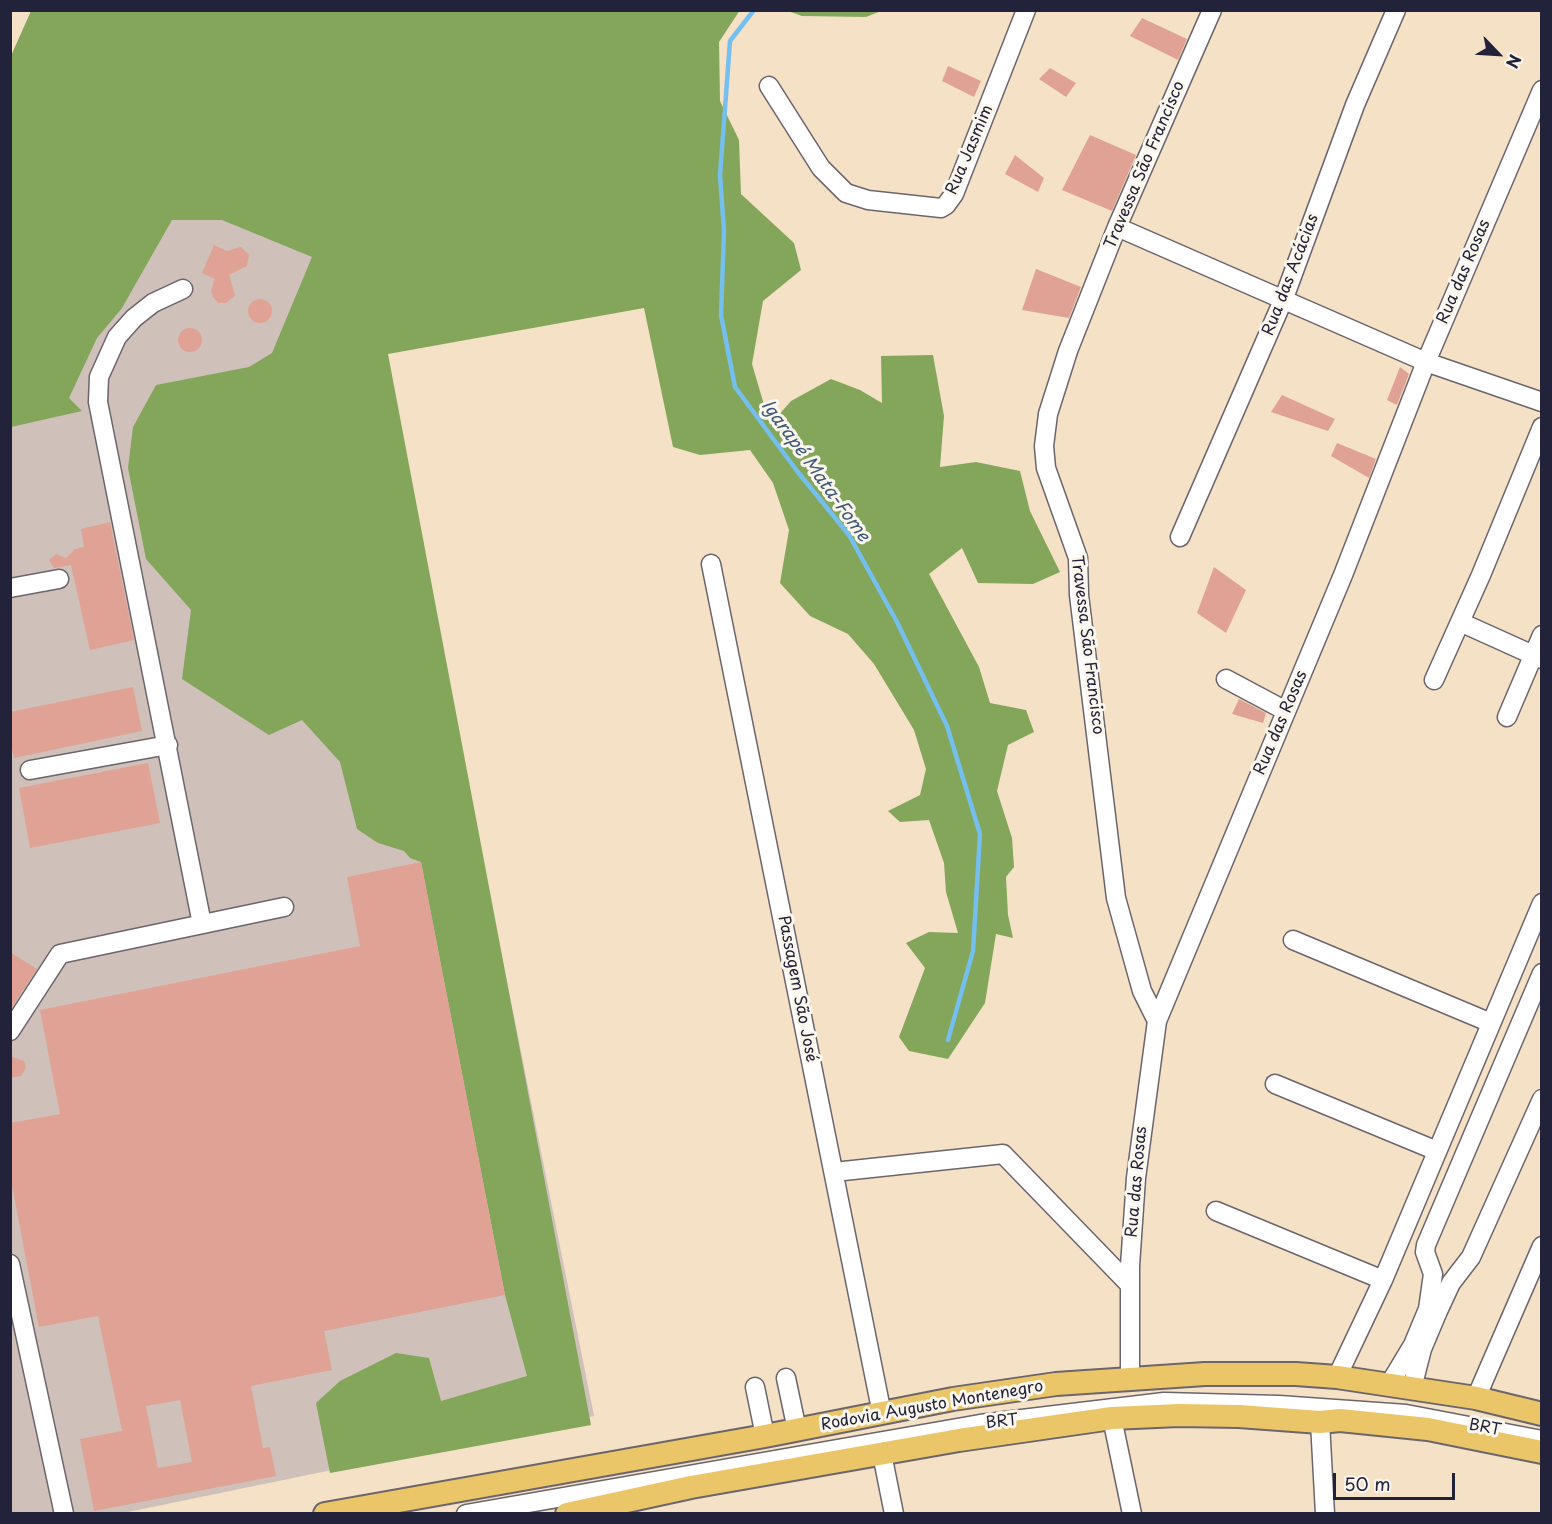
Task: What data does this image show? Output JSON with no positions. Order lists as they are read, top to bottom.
{
  "streets": {
    "main road": ["Rodovia Augusto Montenegro"],
    "street": [
      "Rua Jasmim",
      "Travessa São Francisco",
      "Rua das Rosas",
      "Rua das Acácias",
      "Passagem São José",
      "BRT"
    ]
  },
  "crossings": [
    ["Travessa São Francisco", "Rua das Rosas"],
    ["Rua das Rosas", "Rodovia Augusto Montenegro"],
    ["Passagem São José", "Rodovia Augusto Montenegro"]
  ],
  "water": ["Igarapé Mata-Fome"],
  "scale_bar": "50 m",
  "north": "bottom right"
}
